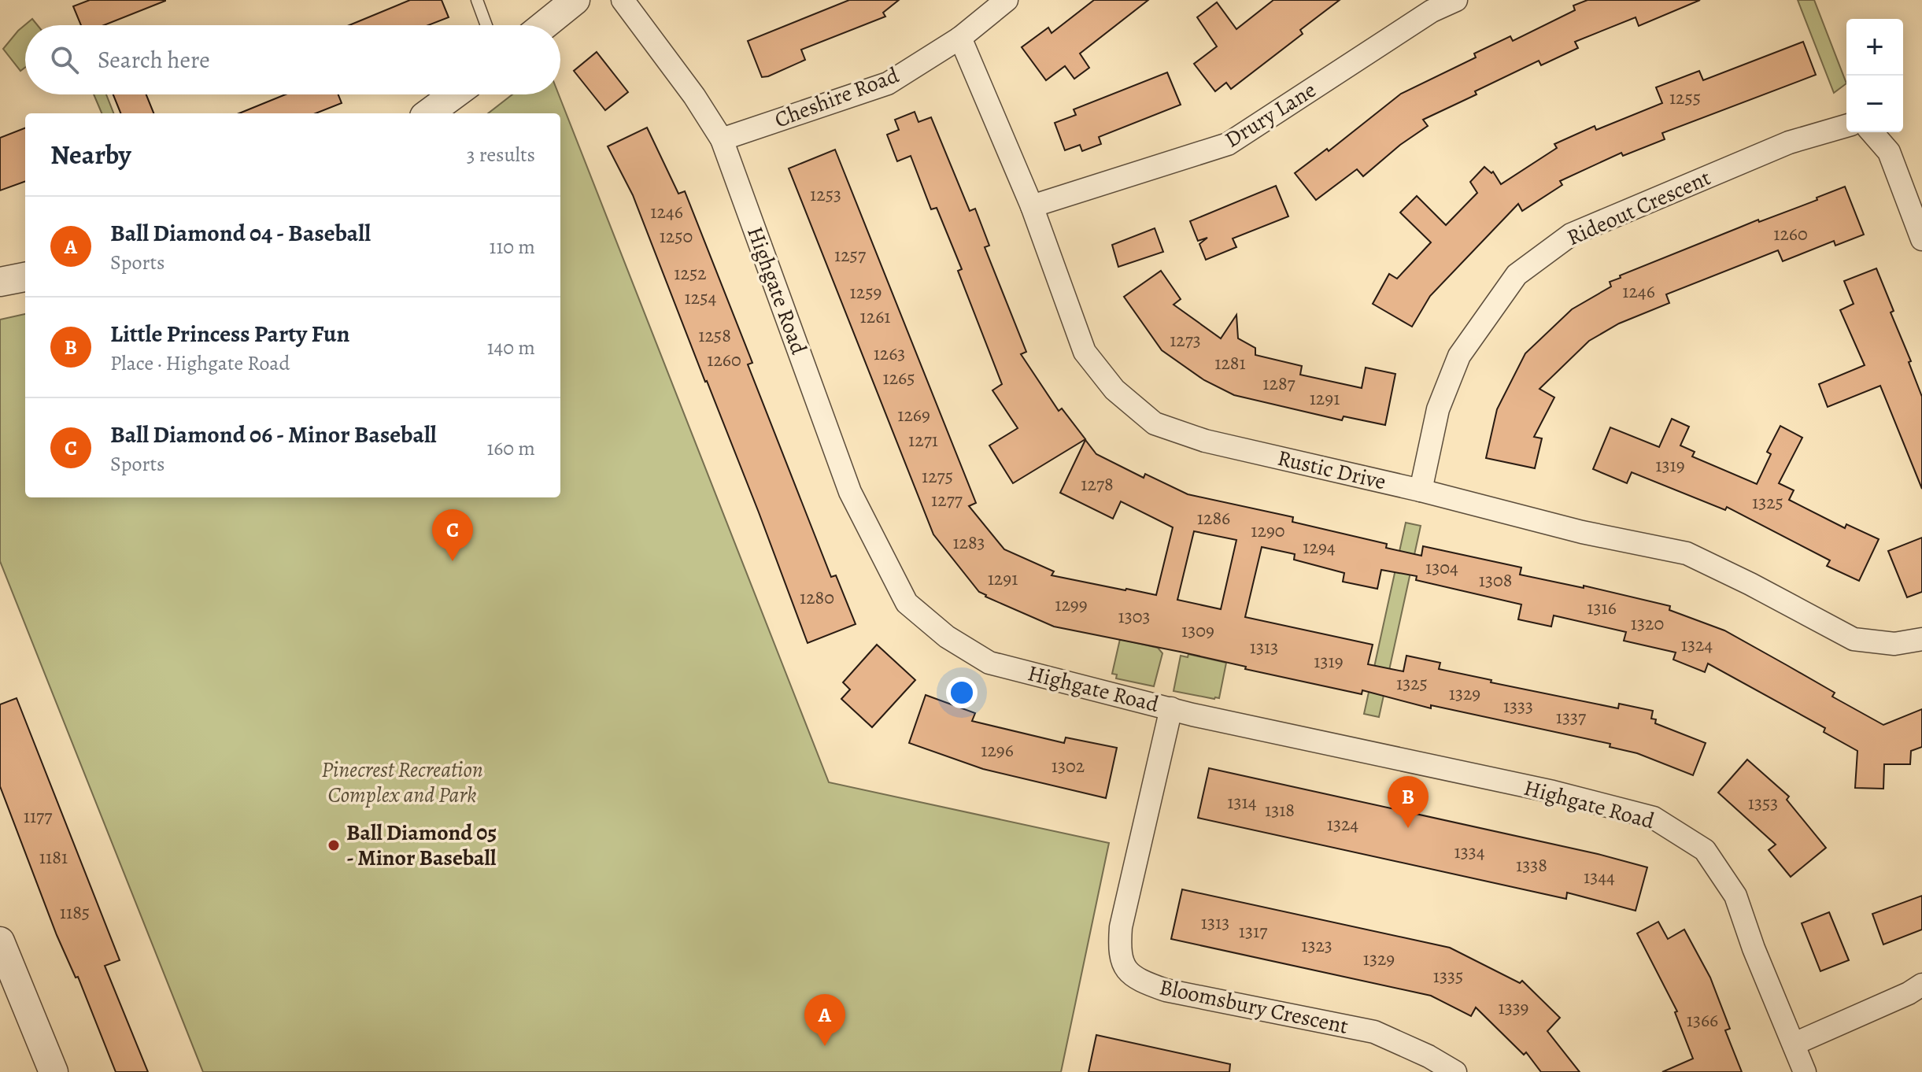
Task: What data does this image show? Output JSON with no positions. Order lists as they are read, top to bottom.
{
  "streets": {
    "street": [
      "Cheshire Road",
      "Drury Lane",
      "Rideout Crescent",
      "Highgate Road",
      "Rustic Drive",
      "Bloomsbury Crescent"
    ]
  },
  "crossings": [
    ["Cheshire Road", "Highgate Road"],
    ["Cheshire Road", "Rustic Drive"],
    ["Drury Lane", "Rustic Drive"],
    ["Rideout Crescent", "Rustic Drive"],
    ["Highgate Road", "Bloomsbury Crescent"]
  ],
  "parks": ["Pinecrest Recreation Complex and Park"],
  "places": ["Ball Diamond 05 - Minor Baseball"],
  "house_numbers": [
    "1255",
    "1253",
    "1246",
    "1260",
    "1250",
    "1257",
    "1252",
    "1246",
    "1259",
    "1254",
    "1261",
    "1258",
    "1273",
    "1263",
    "1260",
    "1281",
    "1265",
    "1287",
    "1291",
    "1269",
    "1271",
    "1319",
    "1275",
    "1278",
    "1277",
    "1325",
    "1286",
    "1290",
    "1283",
    "1294",
    "1304",
    "1291",
    "1308",
    "1280",
    "1299",
    "1316",
    "1303",
    "1320",
    "1309",
    "1324",
    "1313",
    "1319",
    "1325",
    "1329",
    "1333",
    "1337",
    "1296",
    "1302",
    "1314",
    "1353",
    "1318",
    "1177",
    "1324",
    "1334",
    "1181",
    "1338",
    "1344",
    "1185",
    "1313",
    "1317",
    "1323",
    "1329",
    "1335",
    "1339",
    "1366"
  ],
  "page": {
    "map_buttons": ["+", "−"],
    "search": "Search here",
    "heading": ["Nearby", "3 results"],
    "list": [
      {
        "mark": "A",
        "name": "Ball Diamond 04 - Baseball",
        "note": "Sports",
        "value": "110 m"
      },
      {
        "mark": "B",
        "name": "Little Princess Party Fun",
        "note": "Place · Highgate Road",
        "value": "140 m"
      },
      {
        "mark": "C",
        "name": "Ball Diamond 06 - Minor Baseball",
        "note": "Sports",
        "value": "160 m"
      }
    ],
    "pins": ["C", "B", "A"]
  }
}
